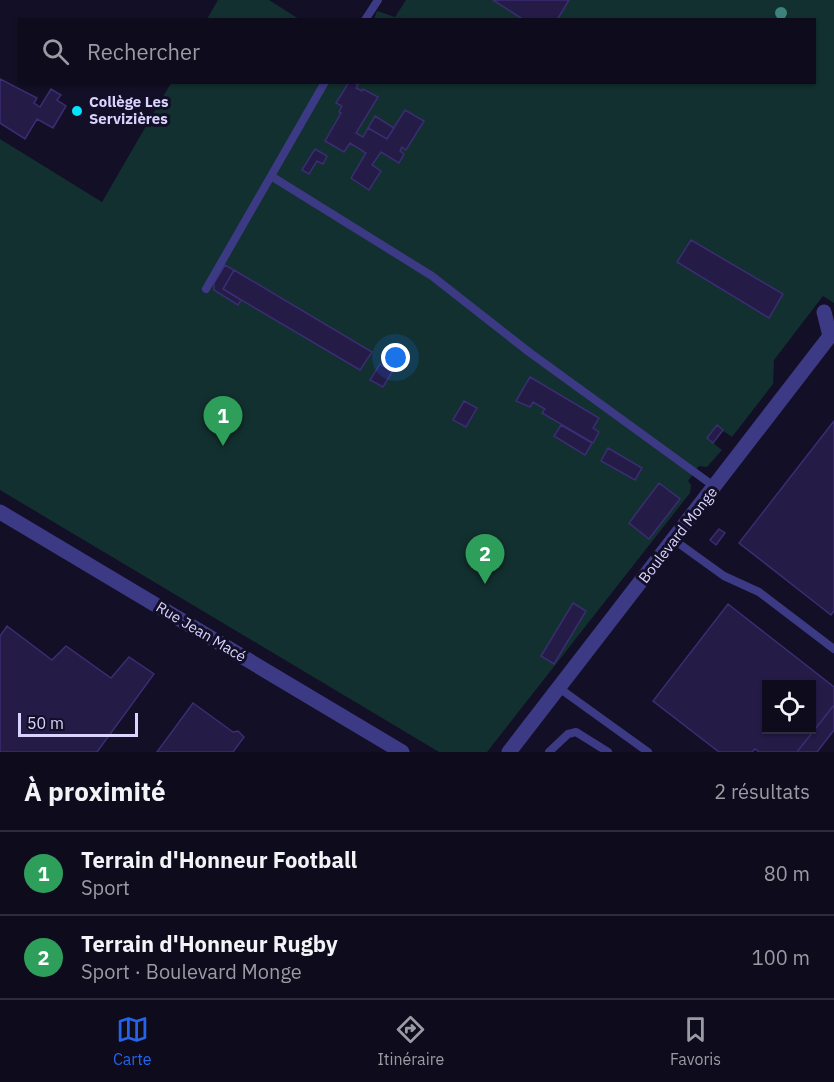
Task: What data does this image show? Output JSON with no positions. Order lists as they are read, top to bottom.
{
  "streets": {
    "street": ["Boulevard Monge", "Rue Jean Macé"]
  },
  "places": ["Collège Les Servizières"],
  "scale_bar": "50 m",
  "page": {
    "search": "Rechercher",
    "pins": ["1", "2"],
    "scale": "50 m",
    "heading": ["À proximité", "2 résultats"],
    "list": [
      {
        "mark": "1",
        "name": "Terrain d'Honneur Football",
        "note": "Sport",
        "value": "80 m"
      },
      {
        "mark": "2",
        "name": "Terrain d'Honneur Rugby",
        "note": "Sport · Boulevard Monge",
        "value": "100 m"
      }
    ],
    "nav": ["Carte", "Itinéraire", "Favoris"]
  }
}
